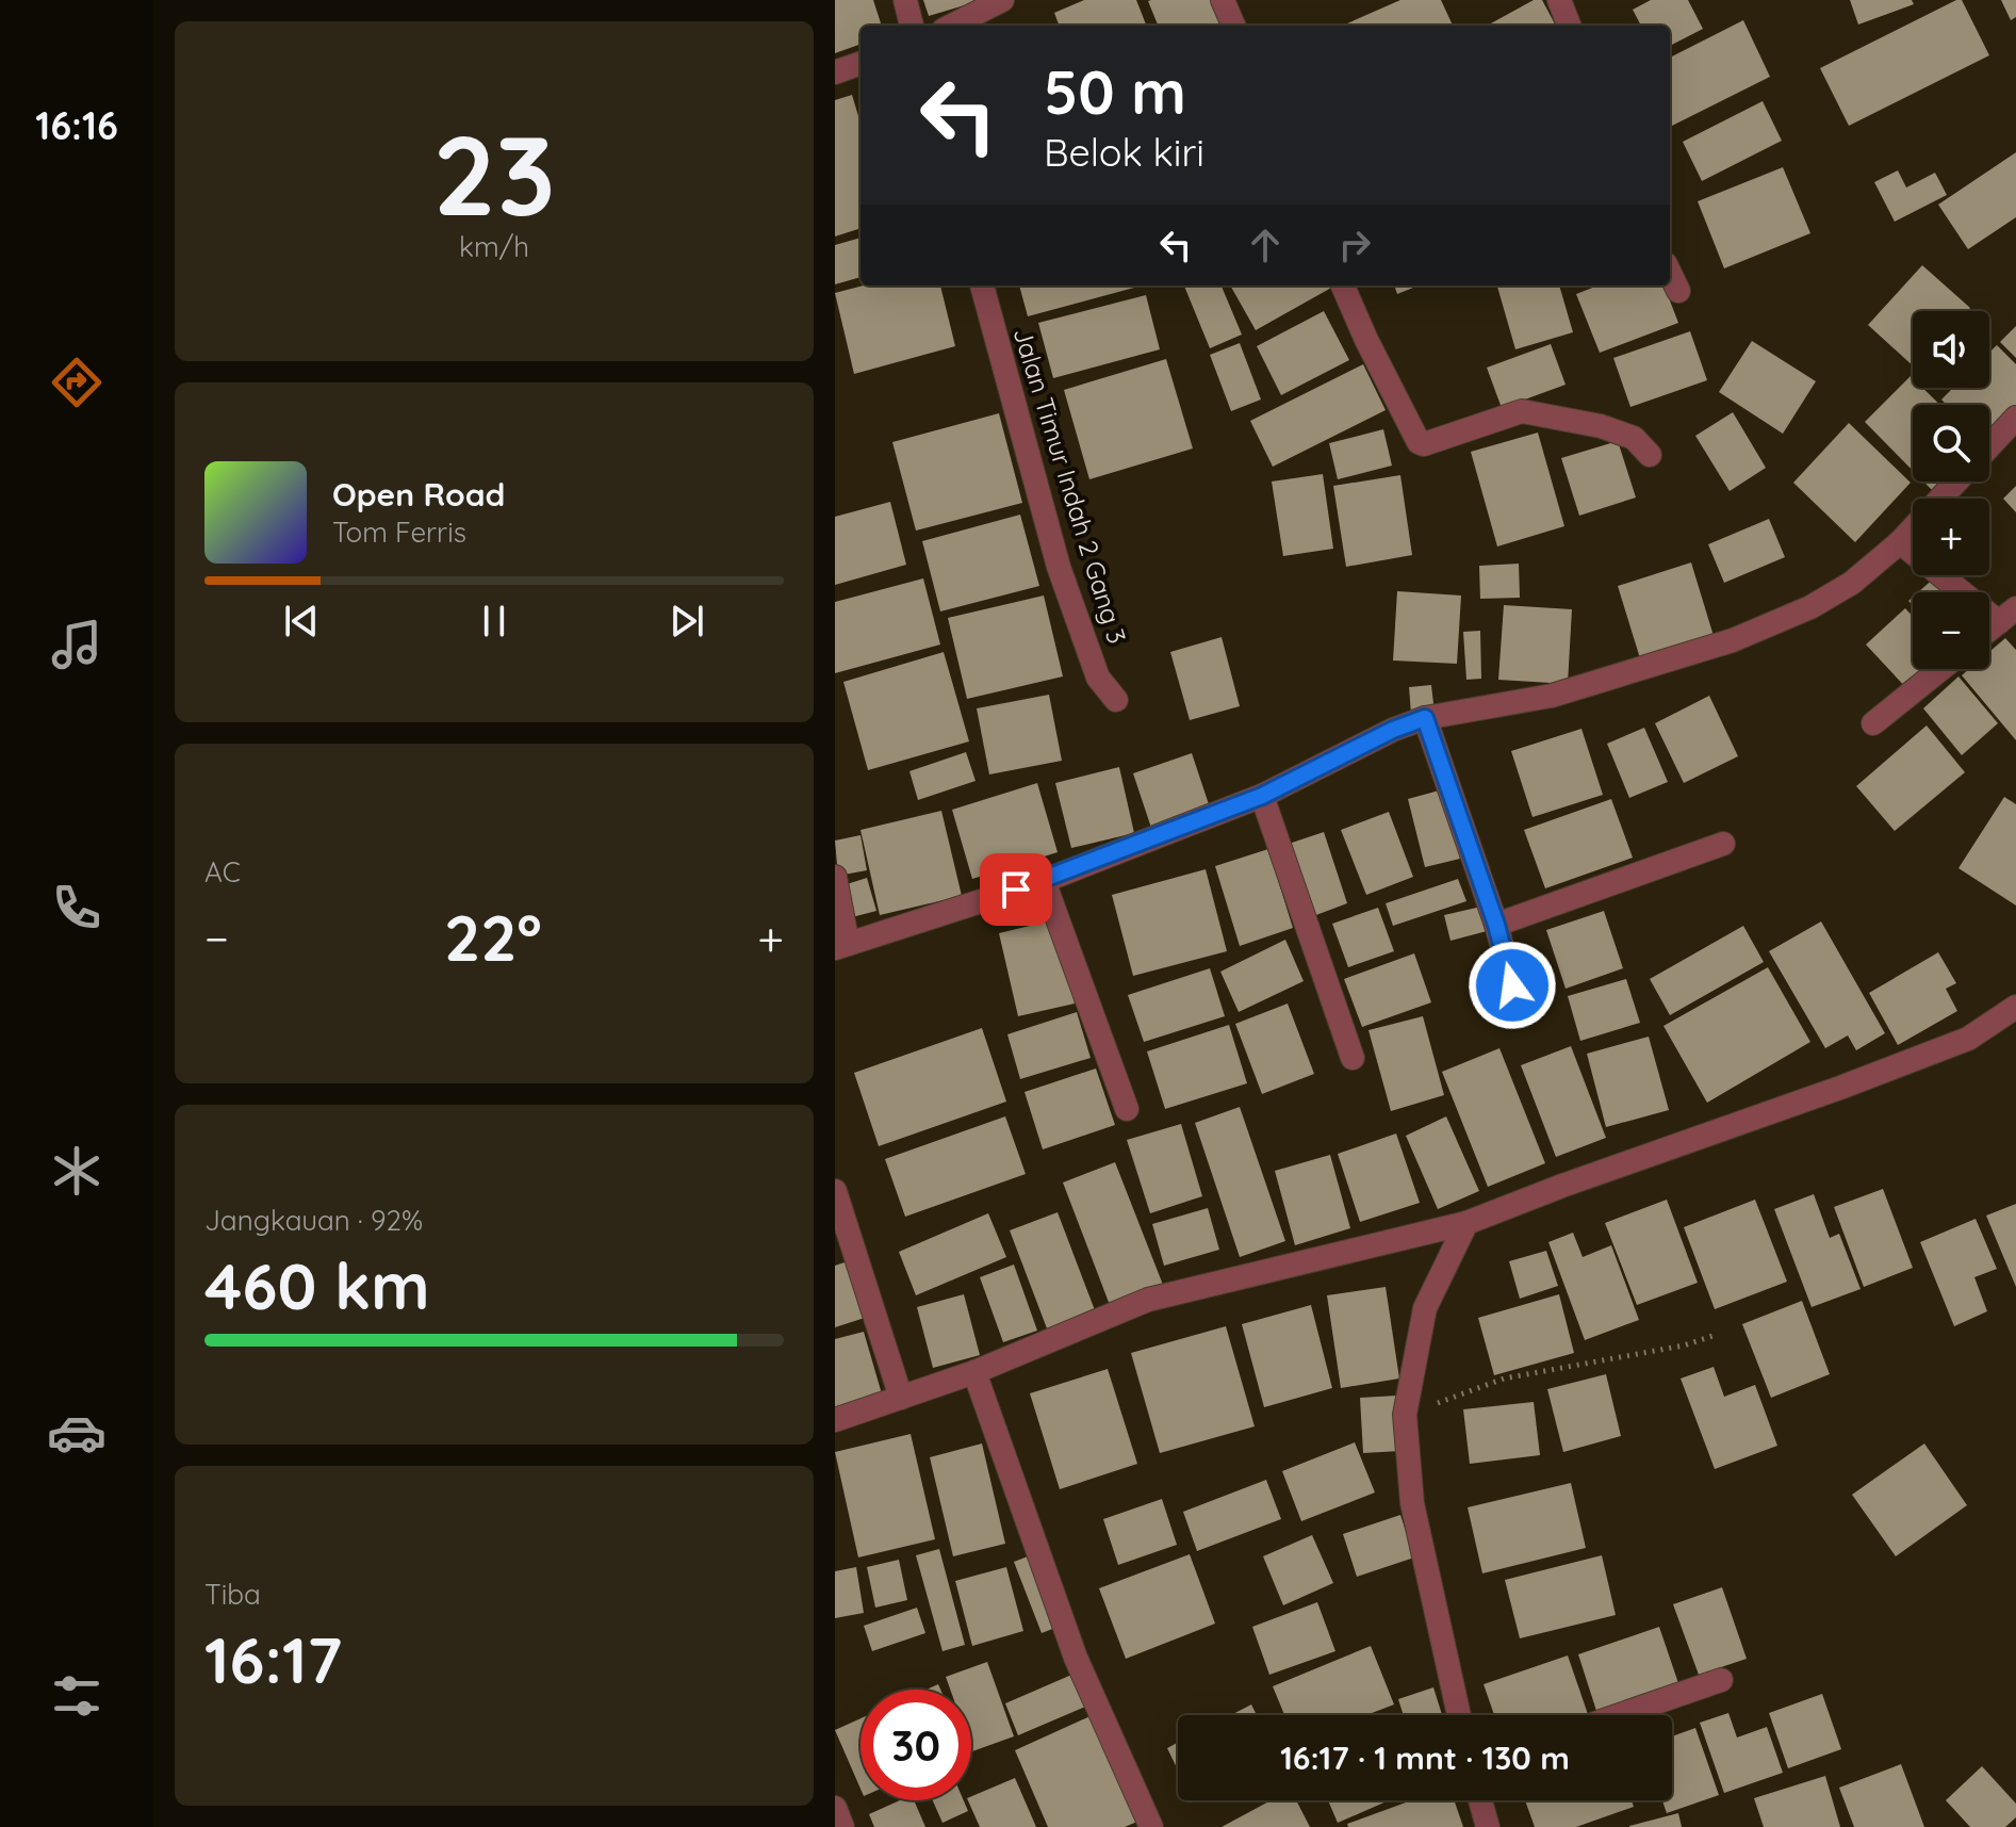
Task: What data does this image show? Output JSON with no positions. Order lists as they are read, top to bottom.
{
  "streets": {
    "street": ["Jalan Timur Indah 2 Gang 3"]
  },
  "page": {
    "tabs": "16:16",
    "tile": [
      ["23", "km/h"],
      "AC",
      ["Jangkauan · 92%", "460 km"],
      ["Tiba", "16:17"]
    ],
    "turn": ["50 m", "Belok kiri"],
    "map_buttons": ["+", "−"],
    "song": ["Open Road", "Tom Ferris"],
    "heat": ["−", "22°", "+"],
    "limit": "30",
    "trip": "16:17 · 1 mnt · 130 m"
  }
}
